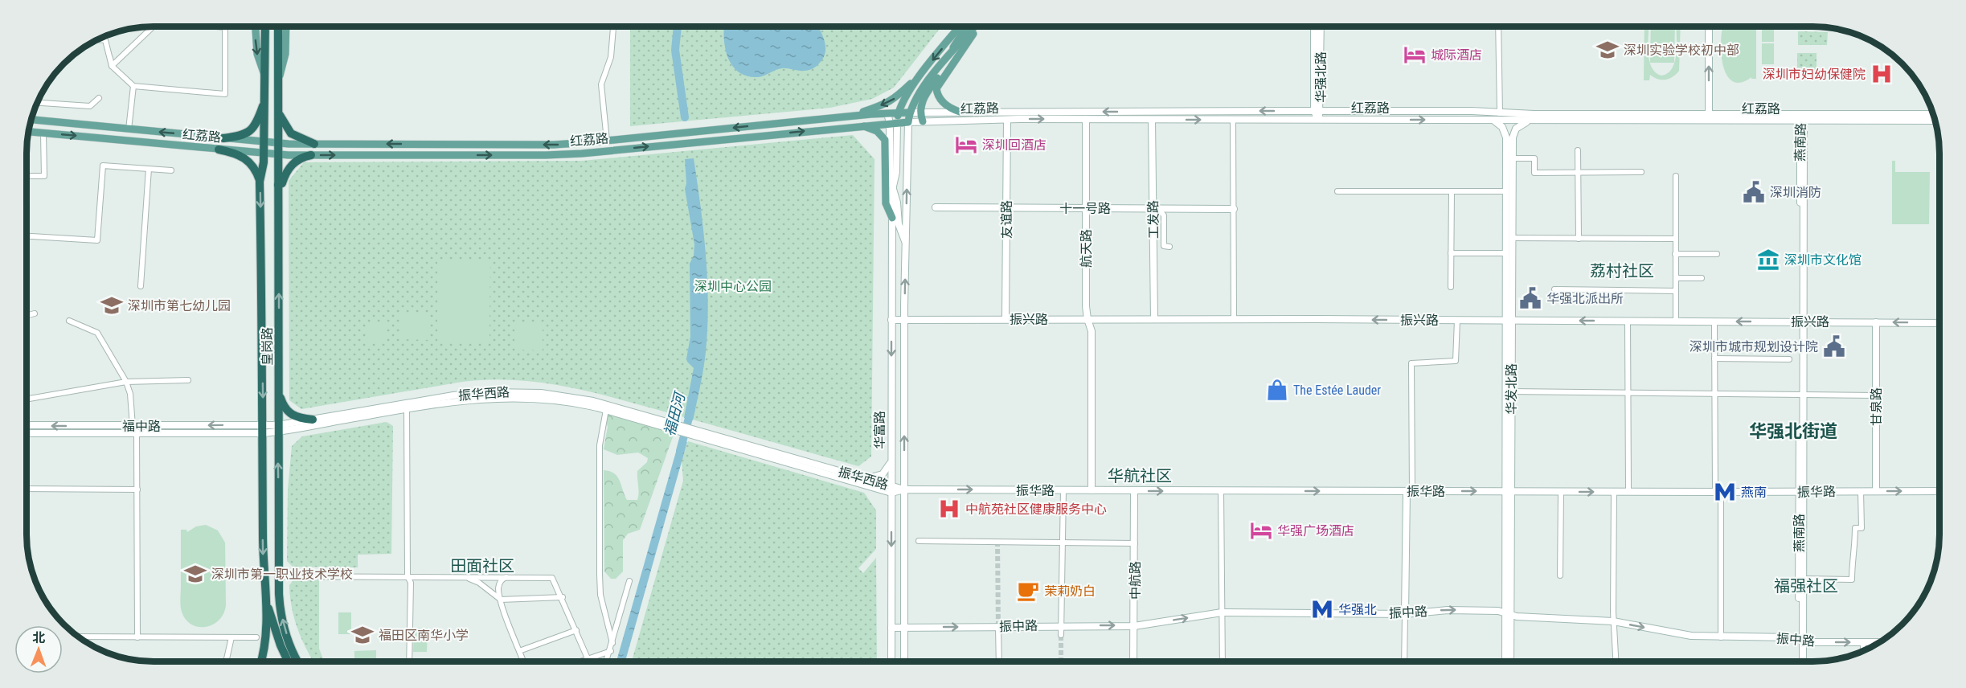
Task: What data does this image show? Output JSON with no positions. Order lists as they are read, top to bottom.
{
  "streets": {
    "highway": ["皇岗路"],
    "main road": [
      "华强北路",
      "红荔路",
      "燕南路",
      "十一号路",
      "友谊路",
      "工发路",
      "航天路",
      "振兴路",
      "华发北路",
      "振华西路",
      "甘泉路",
      "福中路",
      "华富路",
      "振华路",
      "中航路",
      "振中路"
    ]
  },
  "crossings": [
    ["华强北路", "红荔路"],
    ["红荔路", "燕南路"],
    ["红荔路", "友谊路"],
    ["红荔路", "工发路"],
    ["红荔路", "航天路"],
    ["红荔路", "皇岗路"],
    ["红荔路", "华发北路"],
    ["红荔路", "华富路"],
    ["燕南路", "振兴路"],
    ["燕南路", "振华路"],
    ["燕南路", "振中路"],
    ["十一号路", "友谊路"],
    ["十一号路", "工发路"],
    ["十一号路", "航天路"],
    ["友谊路", "振兴路"],
    ["工发路", "振兴路"],
    ["航天路", "振兴路"],
    ["振兴路", "华发北路"],
    ["振兴路", "甘泉路"],
    ["振兴路", "华富路"],
    ["皇岗路", "振华西路"],
    ["皇岗路", "福中路"],
    ["华发北路", "振华路"],
    ["华发北路", "振中路"],
    ["振华西路", "福中路"],
    ["振华西路", "华富路"],
    ["振华西路", "振华路"],
    ["甘泉路", "振华路"],
    ["华富路", "振华路"],
    ["华富路", "振中路"],
    ["振华路", "中航路"],
    ["中航路", "振中路"]
  ],
  "one_way": ["振兴路", "振华路", "振中路"],
  "districts": [
    "荔村社区",
    "华强北街道",
    "华航社区",
    "田面社区",
    "福强社区"
  ],
  "water": ["福田河"],
  "parks": ["深圳中心公园"],
  "places": {
    "school or university": [
      "深圳实验学校初中部",
      "深圳市第七幼儿园",
      "深圳市第一职业技术学校",
      "福田区南华小学"
    ],
    "hotel": ["城际酒店", "深圳回酒店", "华强广场酒店"],
    "hospital": ["深圳市妇幼保健院", "中航苑社区健康服务中心"],
    "public building": ["深圳消防", "华强北派出所", "深圳市城市规划设计院"],
    "museum": ["深圳市文化馆"],
    "shop": ["The Estée Lauder"],
    "metro station": ["燕南", "华强北"],
    "cafe": ["茉莉奶白"]
  },
  "north": "top"
}
